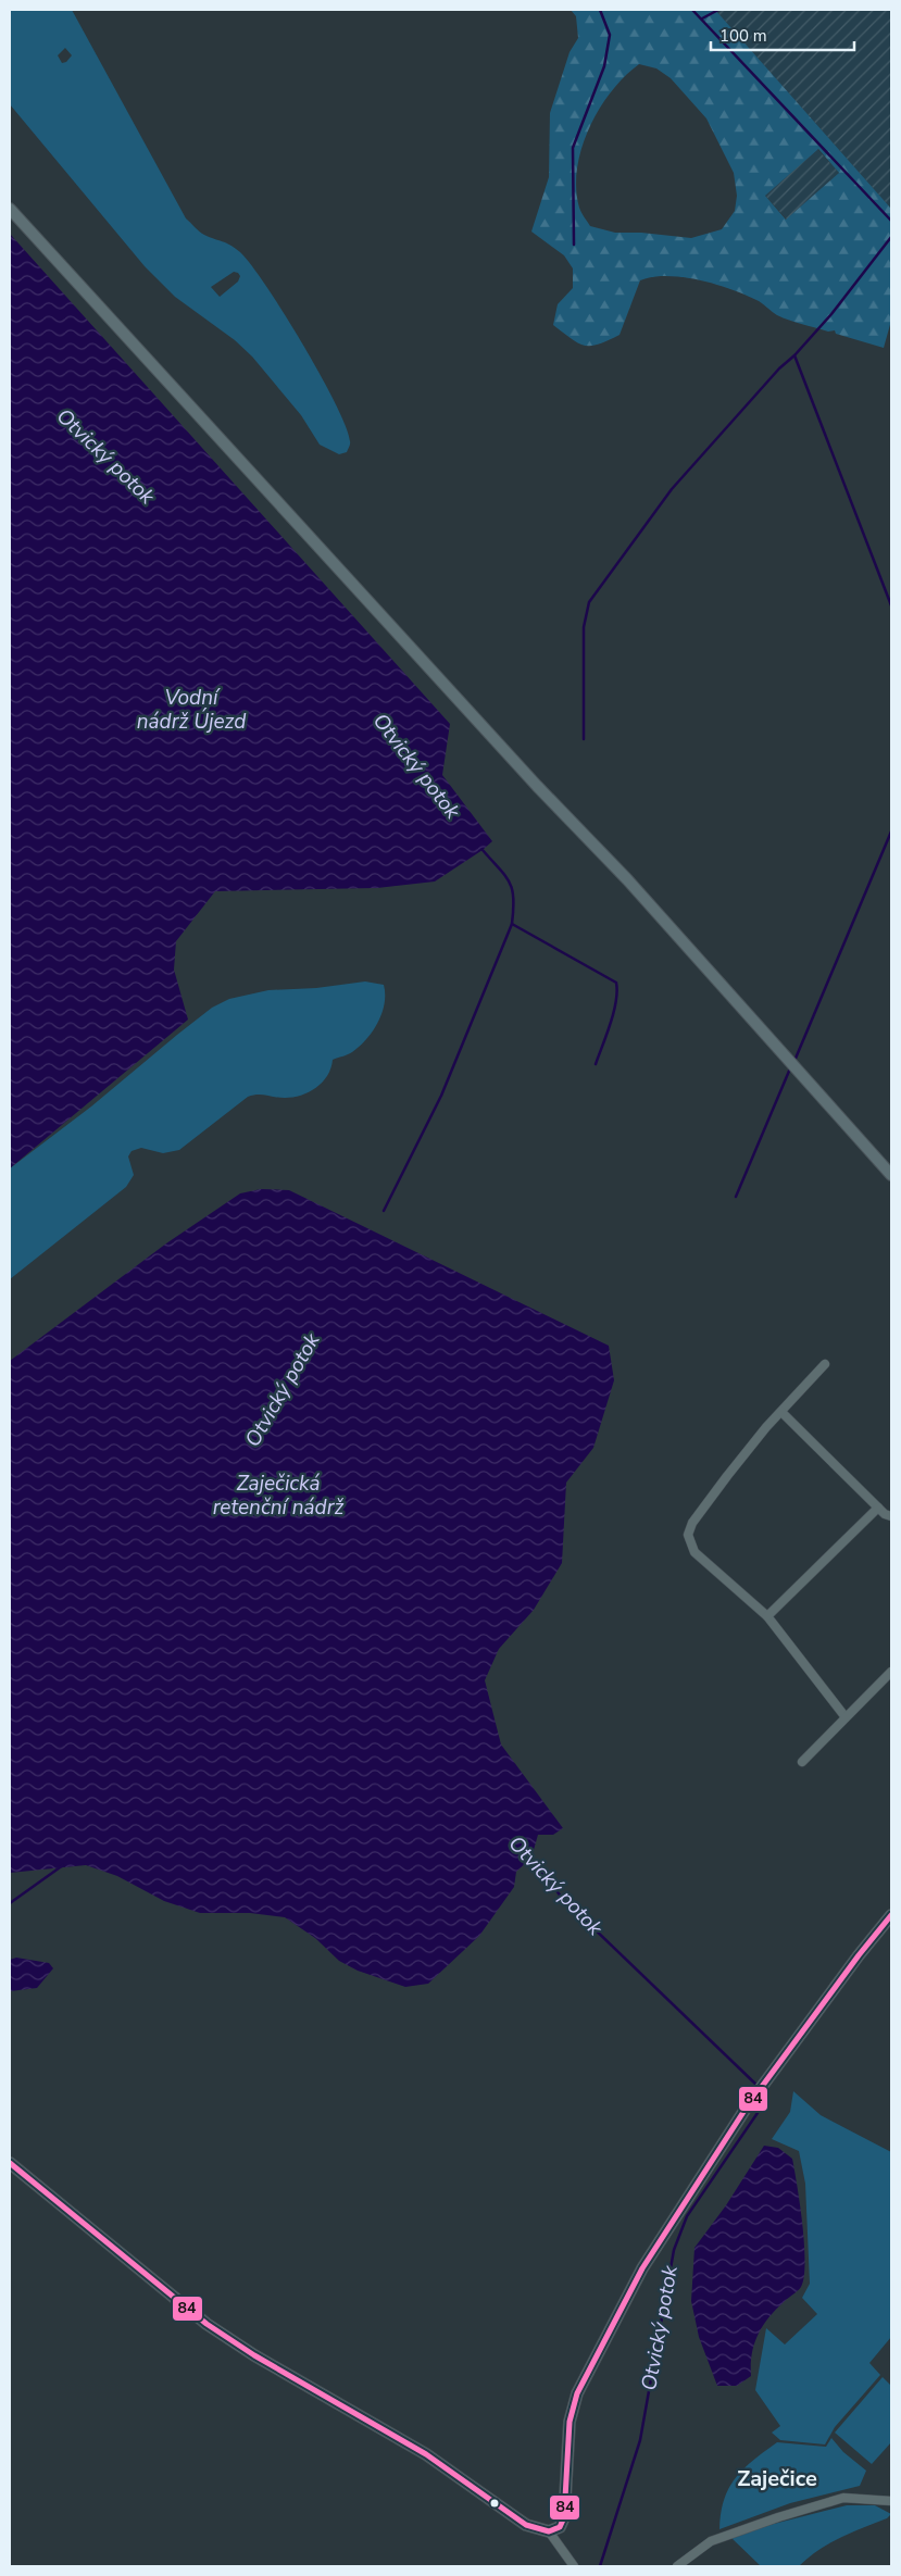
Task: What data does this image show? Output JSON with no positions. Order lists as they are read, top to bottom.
{
  "districts": ["Zaječice"],
  "water": ["Otvický potok", "Vodní nádrž Újezd", "Zaječická retenční nádrž"],
  "lines": ["transit line 84"],
  "scale_bar": "100 m"
}
